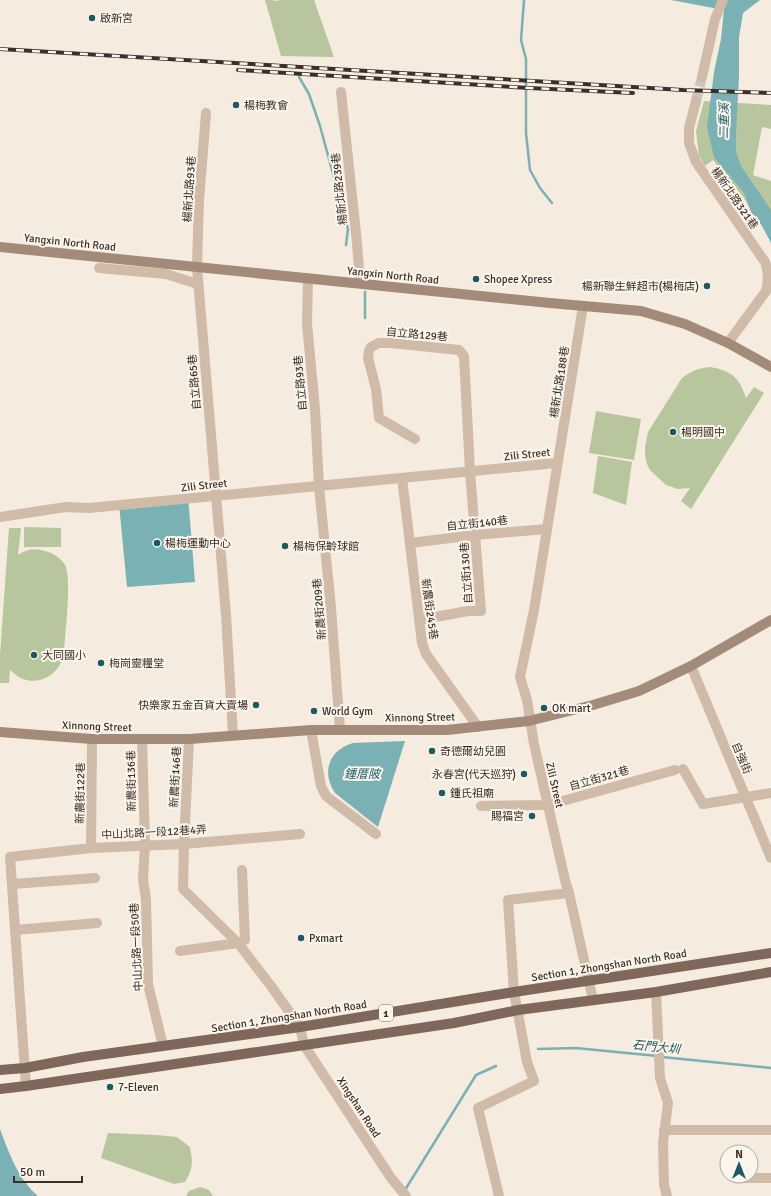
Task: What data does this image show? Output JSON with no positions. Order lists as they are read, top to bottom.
{
  "streets": {
    "main road": ["Section 1, Zhongshan North Road", "1"],
    "street": [
      "楊新北路93巷",
      "楊新北路239巷",
      "楊新北路321巷",
      "Yangxin North Road",
      "自立路129巷",
      "自立路65巷",
      "楊新北路188巷",
      "自立路93巷",
      "Zili Street",
      "自立街140巷",
      "自立街130巷",
      "新農街209巷",
      "新農街245巷",
      "Xinnong Street",
      "自強街",
      "新農街146巷",
      "自立街321巷",
      "新農街136巷",
      "新農街122巷",
      "中山北路一段12巷4弄",
      "中山北路一段50巷",
      "Xingshan Road"
    ]
  },
  "crossings": [
    ["楊新北路93巷", "Yangxin North Road"],
    ["楊新北路93巷", "自立路65巷"],
    ["楊新北路239巷", "Yangxin North Road"],
    ["楊新北路321巷", "Yangxin North Road"],
    ["Yangxin North Road", "自立路65巷"],
    ["Yangxin North Road", "楊新北路188巷"],
    ["Yangxin North Road", "自立路93巷"],
    ["自立路129巷", "Zili Street"],
    ["自立路129巷", "自立街130巷"],
    ["自立路65巷", "Zili Street"],
    ["自立路65巷", "Xinnong Street"],
    ["楊新北路188巷", "Zili Street"],
    ["自立路93巷", "Zili Street"],
    ["自立路93巷", "新農街209巷"],
    ["Zili Street", "自立街140巷"],
    ["Zili Street", "自立街130巷"],
    ["Zili Street", "新農街209巷"],
    ["Zili Street", "新農街245巷"],
    ["Zili Street", "Xinnong Street"],
    ["Zili Street", "自立街321巷"],
    ["Zili Street", "Section 1, Zhongshan North Road"],
    ["Zili Street", "1"],
    ["自立街140巷", "自立街130巷"],
    ["自立街140巷", "新農街245巷"],
    ["自立街130巷", "新農街245巷"],
    ["新農街209巷", "Xinnong Street"],
    ["新農街245巷", "Xinnong Street"],
    ["Xinnong Street", "自強街"],
    ["Xinnong Street", "新農街146巷"],
    ["Xinnong Street", "新農街136巷"],
    ["Xinnong Street", "新農街122巷"],
    ["自強街", "自立街321巷"],
    ["新農街146巷", "中山北路一段12巷4弄"],
    ["新農街136巷", "中山北路一段12巷4弄"],
    ["新農街136巷", "中山北路一段50巷"],
    ["新農街122巷", "中山北路一段12巷4弄"],
    ["中山北路一段12巷4弄", "中山北路一段50巷"],
    ["中山北路一段50巷", "Section 1, Zhongshan North Road"],
    ["Section 1, Zhongshan North Road", "Xingshan Road"],
    ["1", "Xingshan Road"]
  ],
  "water": ["二重溪", "鍾厝陂", "石門大圳"],
  "places": [
    "啟新宮",
    "楊梅教會",
    "Shopee Xpress",
    "楊新聯生鮮超市(楊梅店)",
    "楊明國中",
    "楊梅運動中心",
    "楊梅保齡球館",
    "大同國小",
    "梅崗靈糧堂",
    "快樂家五金百貨大賣場",
    "OK mart",
    "World Gym",
    "奇德爾幼兒園",
    "永春宮(代天巡狩)",
    "鍾氏祖廟",
    "賜福宮",
    "Pxmart",
    "7-Eleven"
  ],
  "scale_bar": "50 m",
  "north": "top"
}
